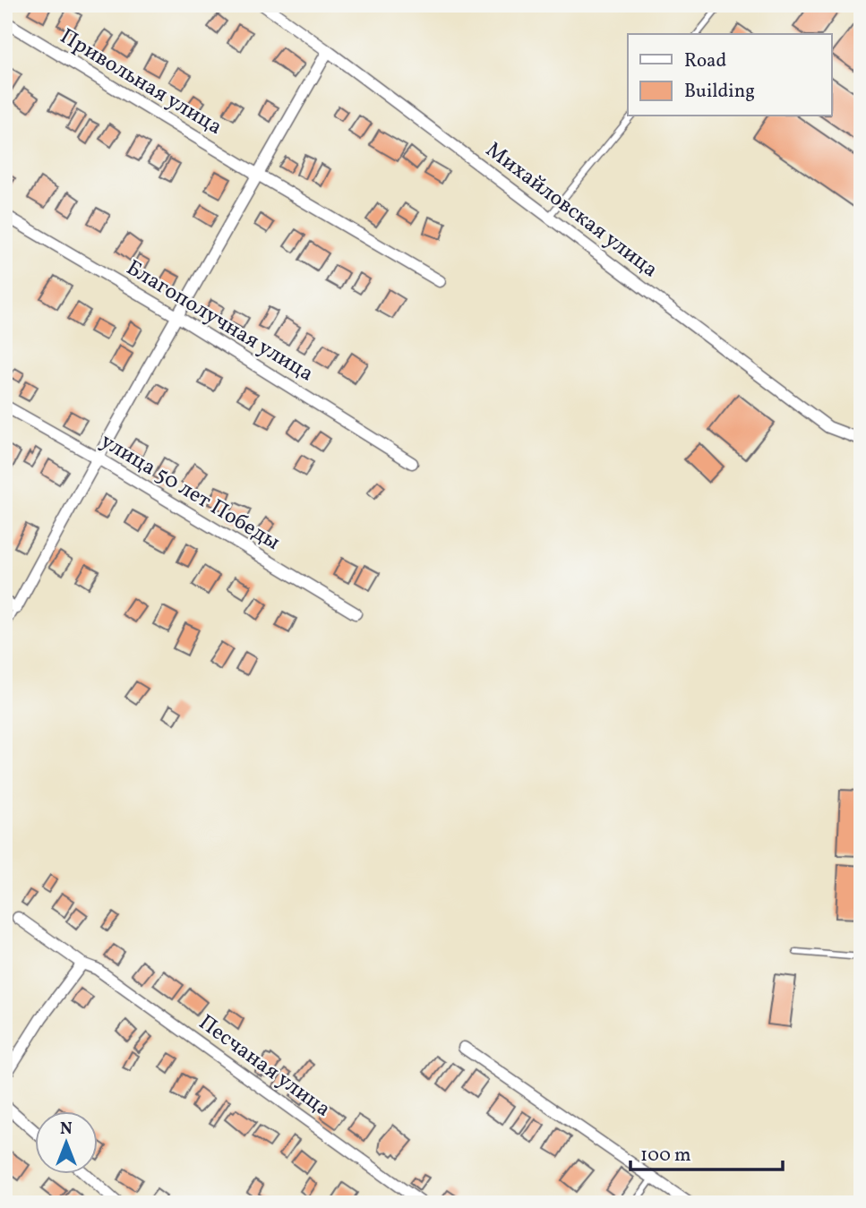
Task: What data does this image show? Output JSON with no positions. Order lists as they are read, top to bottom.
{
  "streets": {
    "street": [
      "Привольная улица",
      "Михайловская улица",
      "Благополучная улица",
      "улица 50 лет Победы",
      "Песчаная улица"
    ]
  },
  "legend": ["Road", "Building"],
  "scale_bar": "100 m",
  "north": "top"
}
